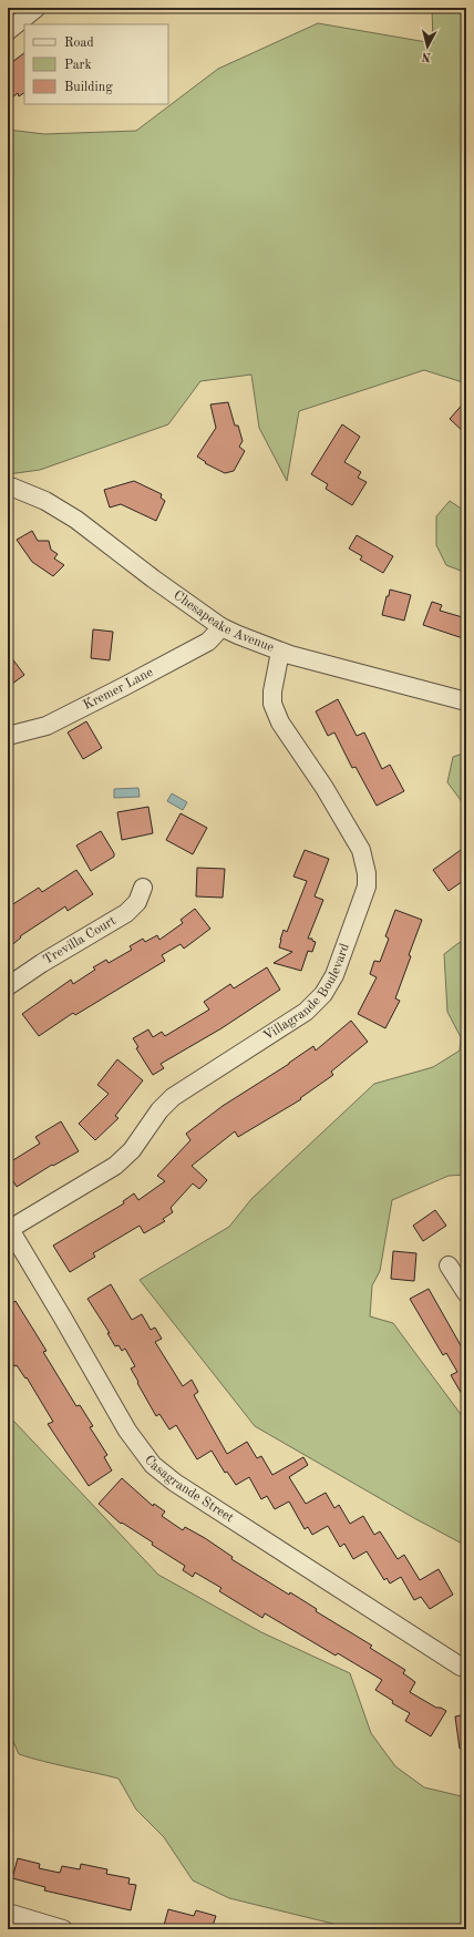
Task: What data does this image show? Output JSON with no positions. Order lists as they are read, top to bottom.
{
  "streets": {
    "street": [
      "Chesapeake Avenue",
      "Kremer Lane",
      "Trevilla Court",
      "Villagrande Boulevard",
      "Casagrande Street"
    ]
  },
  "crossings": [
    ["Chesapeake Avenue", "Kremer Lane"],
    ["Chesapeake Avenue", "Villagrande Boulevard"],
    ["Villagrande Boulevard", "Casagrande Street"]
  ],
  "legend": ["Road", "Park", "Building"],
  "north": "bottom"
}
